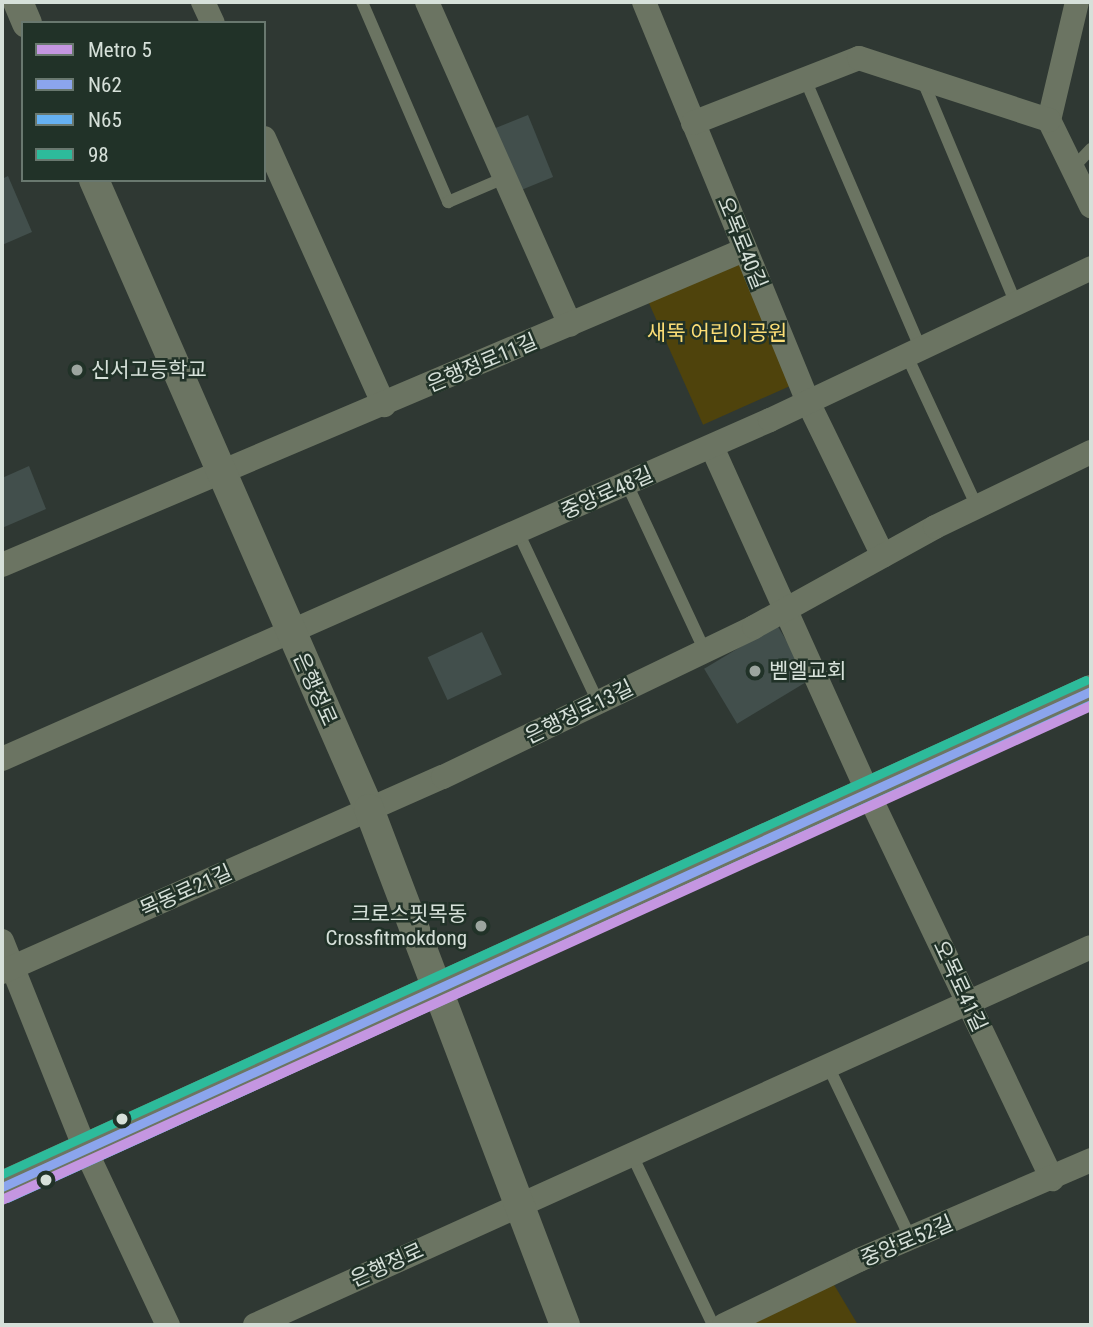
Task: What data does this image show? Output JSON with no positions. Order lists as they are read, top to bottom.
{
  "streets": {
    "street": [
      "오목로40길",
      "은행정로11길",
      "중앙로48길",
      "은행정로",
      "은행정로13길",
      "목동로21길",
      "오목로41길",
      "중앙로52길"
    ]
  },
  "crossings": [
    ["오목로40길", "은행정로11길"],
    ["오목로40길", "중앙로48길"],
    ["오목로40길", "은행정로13길"],
    ["은행정로11길", "은행정로"],
    ["중앙로48길", "은행정로"],
    ["은행정로", "은행정로13길"],
    ["은행정로", "목동로21길"],
    ["은행정로13길", "목동로21길"],
    ["은행정로13길", "오목로41길"],
    ["오목로41길", "중앙로52길"]
  ],
  "parks": ["새뚝 어린이공원"],
  "places": ["신서고등학교", "벧엘교회", "크로스핏목동 Crossfitmokdong"],
  "lines": [
    "transit line 98",
    "transit line N62",
    "transit line N65",
    "metro line 5"
  ],
  "legend": [
    "Metro 5",
    "N62",
    "N65",
    "98"
  ]
}
